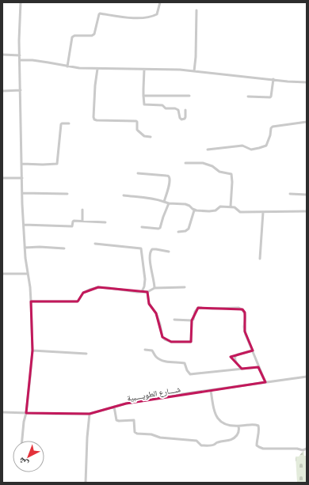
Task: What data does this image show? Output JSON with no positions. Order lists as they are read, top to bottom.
{
  "streets": {
    "street": ["شــــارع الطويــــبية"]
  },
  "north": "bottom left"
}
